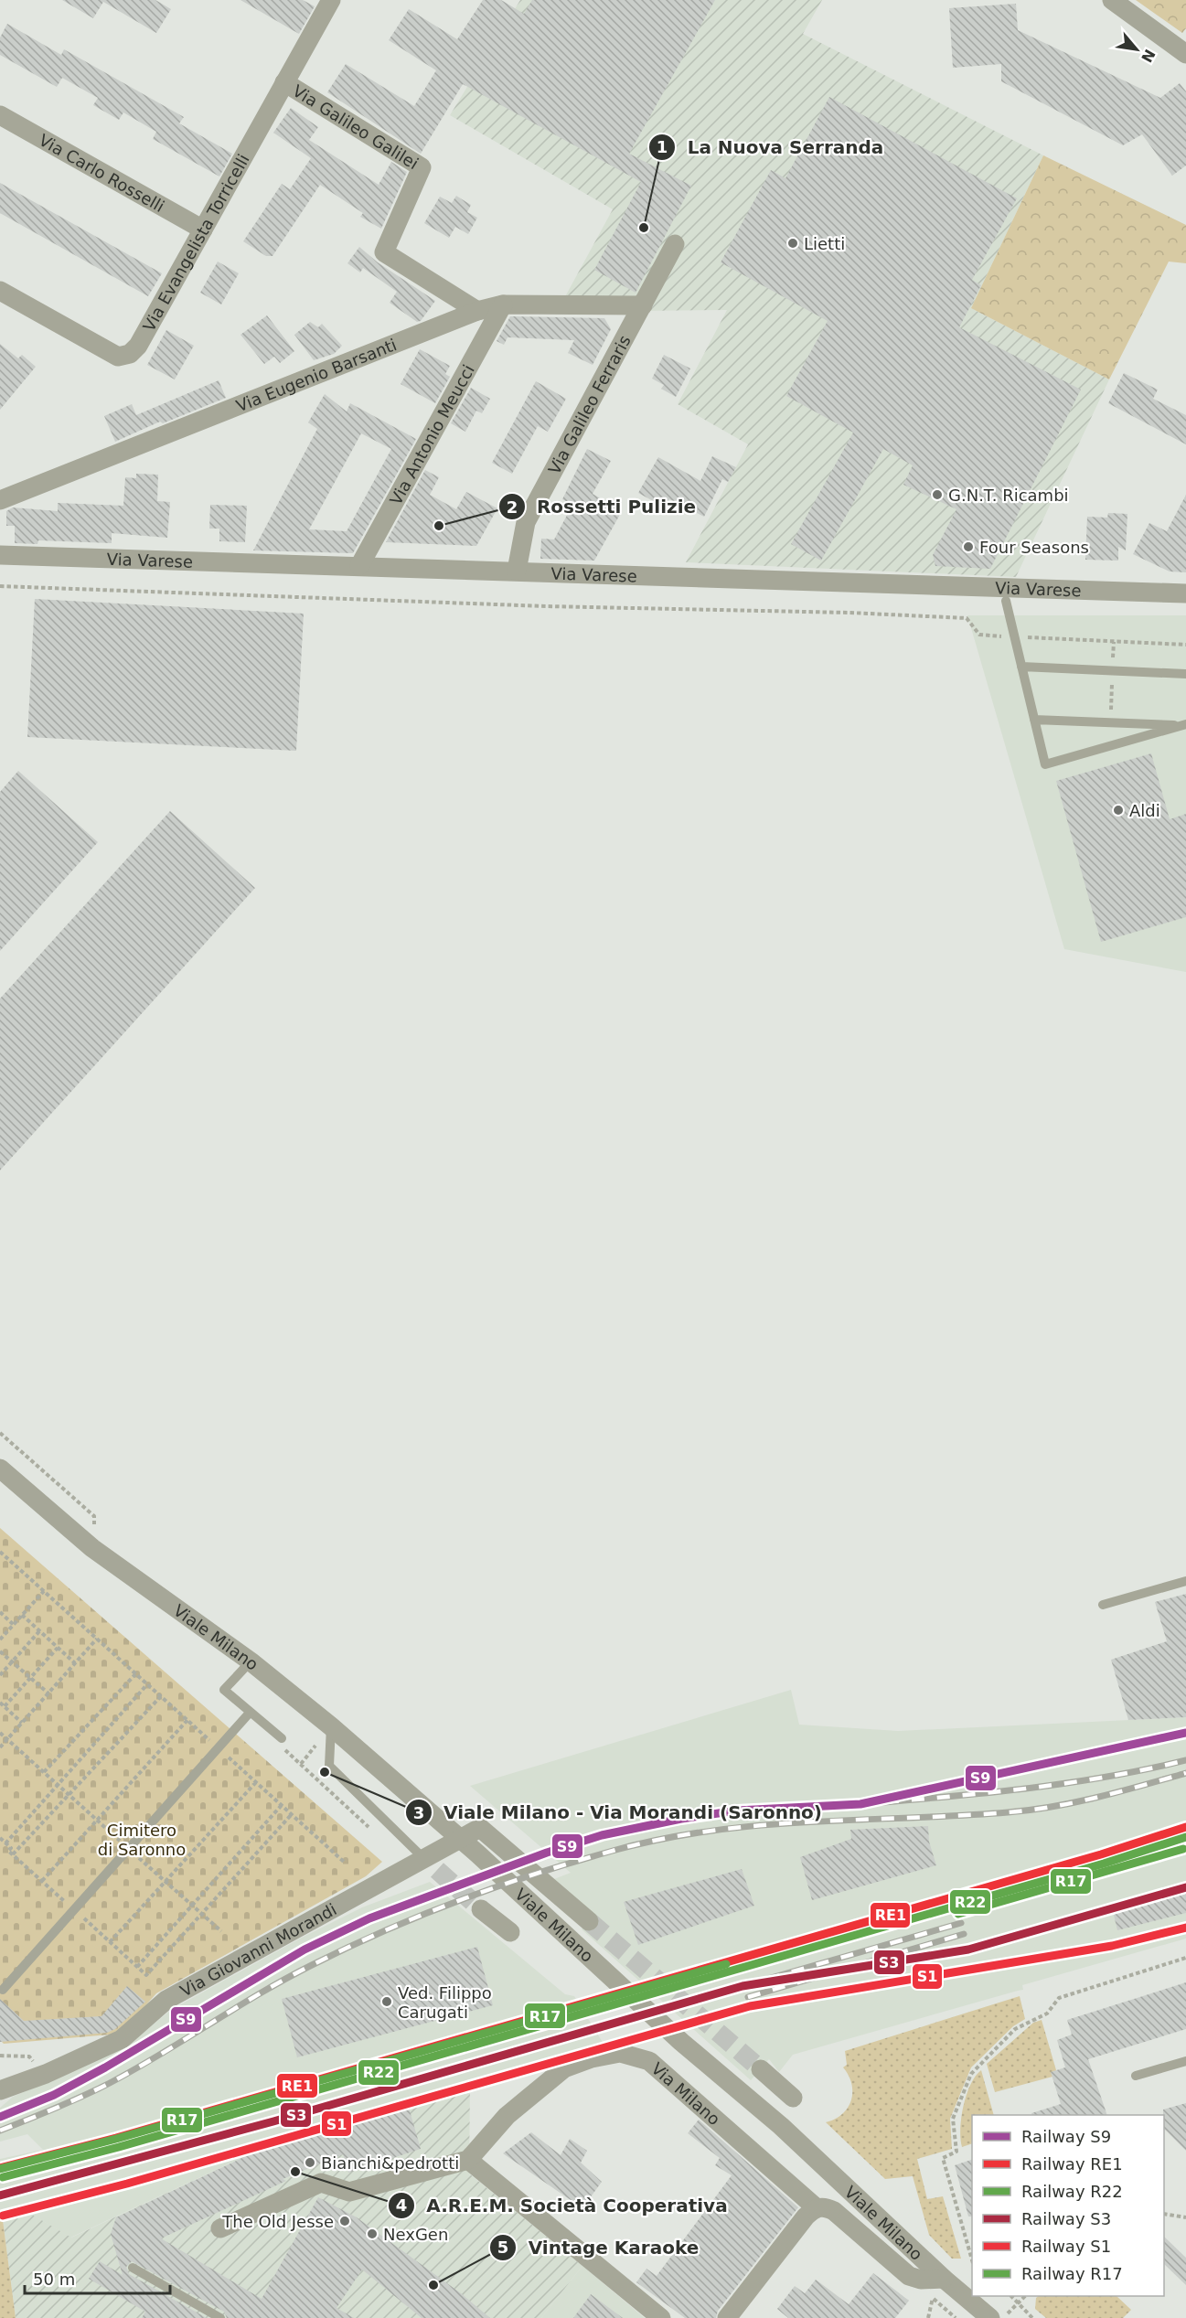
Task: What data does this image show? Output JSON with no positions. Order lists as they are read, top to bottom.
{
  "streets": {
    "street": [
      "Via Galileo Galilei",
      "Via Carlo Rosselli",
      "Via Evangelista Torricelli",
      "Via Eugenio Barsanti",
      "Via Galileo Ferraris",
      "Via Antonio Meucci",
      "Via Varese",
      "Viale Milano",
      "Via Giovanni Morandi",
      "Via Milano"
    ]
  },
  "crossings": [
    ["Via Galileo Galilei", "Via Evangelista Torricelli"],
    ["Via Galileo Galilei", "Via Eugenio Barsanti"],
    ["Via Carlo Rosselli", "Via Evangelista Torricelli"],
    ["Via Eugenio Barsanti", "Via Galileo Ferraris"],
    ["Via Eugenio Barsanti", "Via Antonio Meucci"],
    ["Via Galileo Ferraris", "Via Varese"],
    ["Via Antonio Meucci", "Via Varese"],
    ["Viale Milano", "Via Giovanni Morandi"]
  ],
  "parks": ["Cimitero di Saronno"],
  "places": [
    "La Nuova Serranda",
    "Lietti",
    "G.N.T. Ricambi",
    "Rossetti Pulizie",
    "Four Seasons",
    "Aldi",
    "Viale Milano - Via Morandi (Saronno)",
    "Ved. Filippo Carugati",
    "Bianchi&pedrotti",
    "A.R.E.M. Società Cooperativa",
    "The Old Jesse",
    "NexGen",
    "Vintage Karaoke"
  ],
  "lines": [
    "rail line S9",
    "rail line RE1",
    "rail line R22",
    "rail line R17",
    "rail line S3",
    "rail line S1"
  ],
  "legend": [
    "Railway S9",
    "Railway RE1",
    "Railway R22",
    "Railway S3",
    "Railway S1",
    "Railway R17"
  ],
  "scale_bar": "50 m",
  "north": "bottom right"
}
